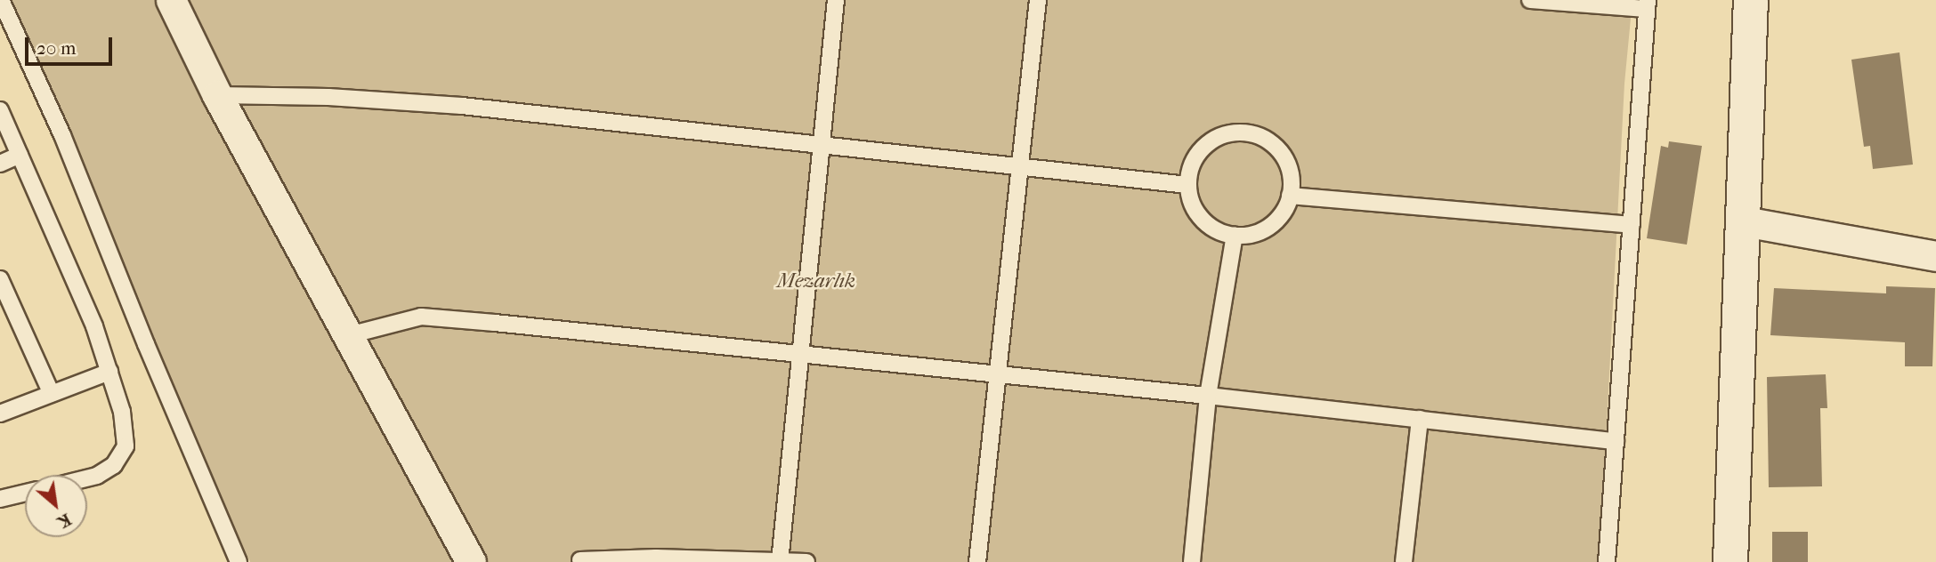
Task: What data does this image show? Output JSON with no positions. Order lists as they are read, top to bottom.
{
  "parks": ["Mezarlık"],
  "scale_bar": "20 m",
  "north": "bottom right"
}
